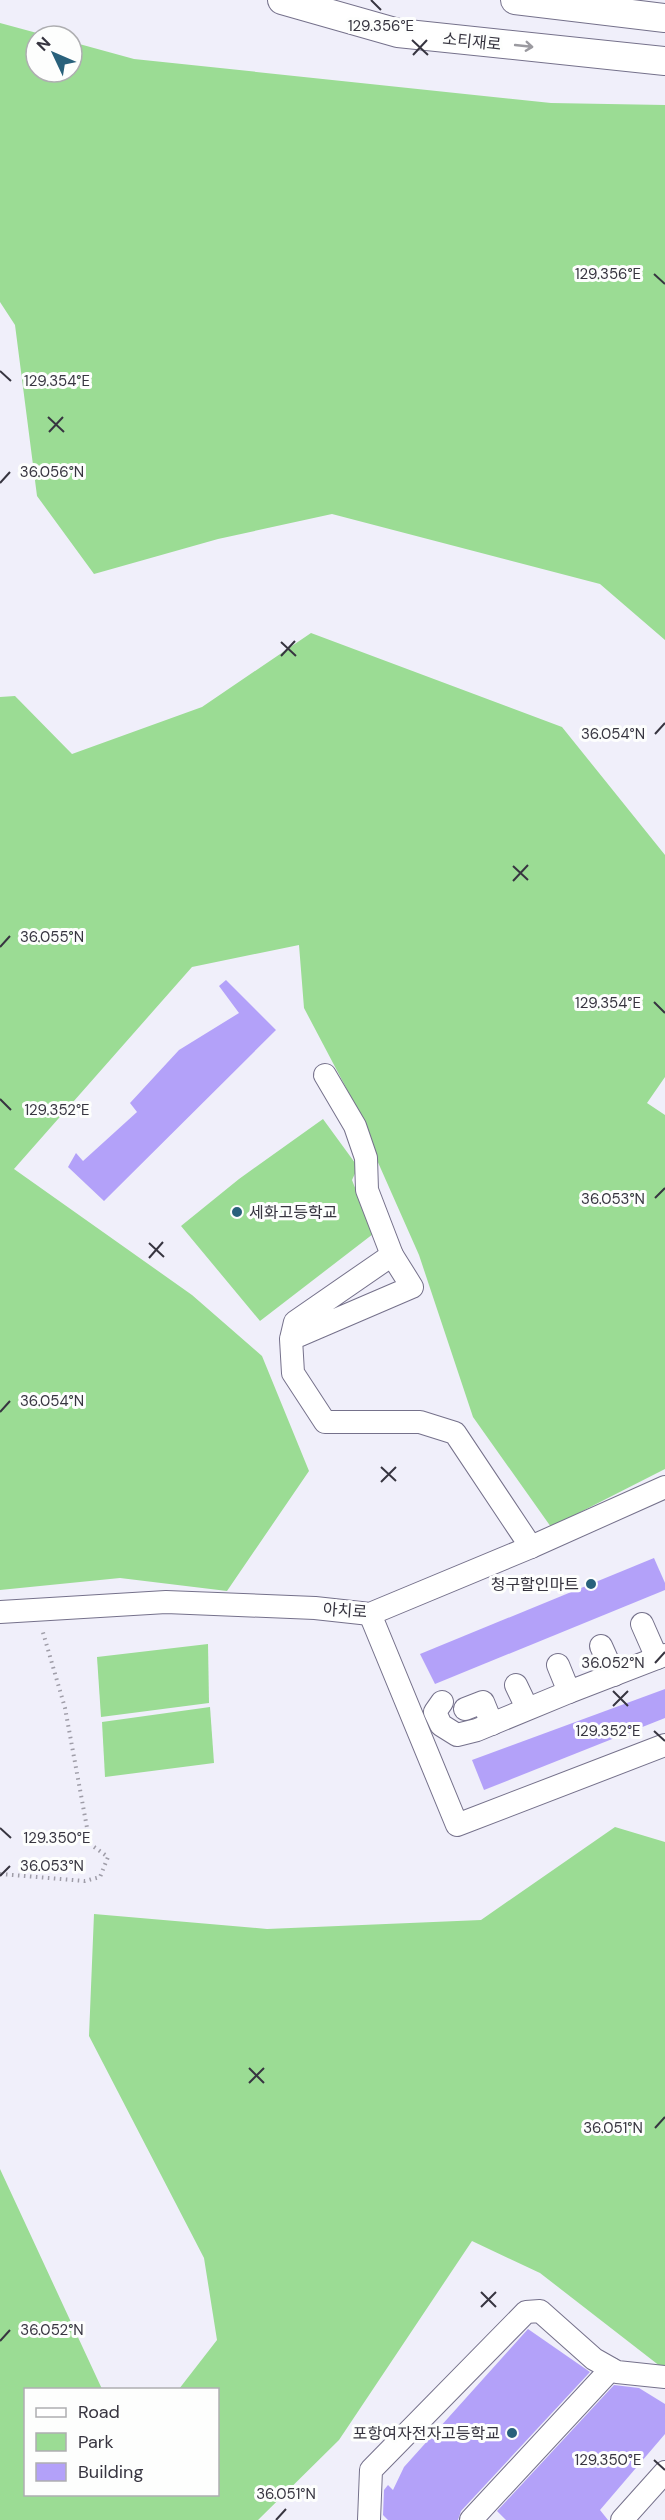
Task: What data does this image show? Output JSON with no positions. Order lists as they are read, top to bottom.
{
  "streets": {
    "main road": ["소티재로"],
    "street": ["아치로"]
  },
  "places": ["세화고등학교", "청구할인마트", "포항여자전자고등학교"],
  "legend": ["Road", "Park", "Building"],
  "north": "top left",
  "coordinates": [
    "129.356°E",
    "129.354°E",
    "36.056°N",
    "36.054°N",
    "36.055°N",
    "129.352°E",
    "36.053°N",
    "36.052°N",
    "129.350°E",
    "36.051°N"
  ]
}
